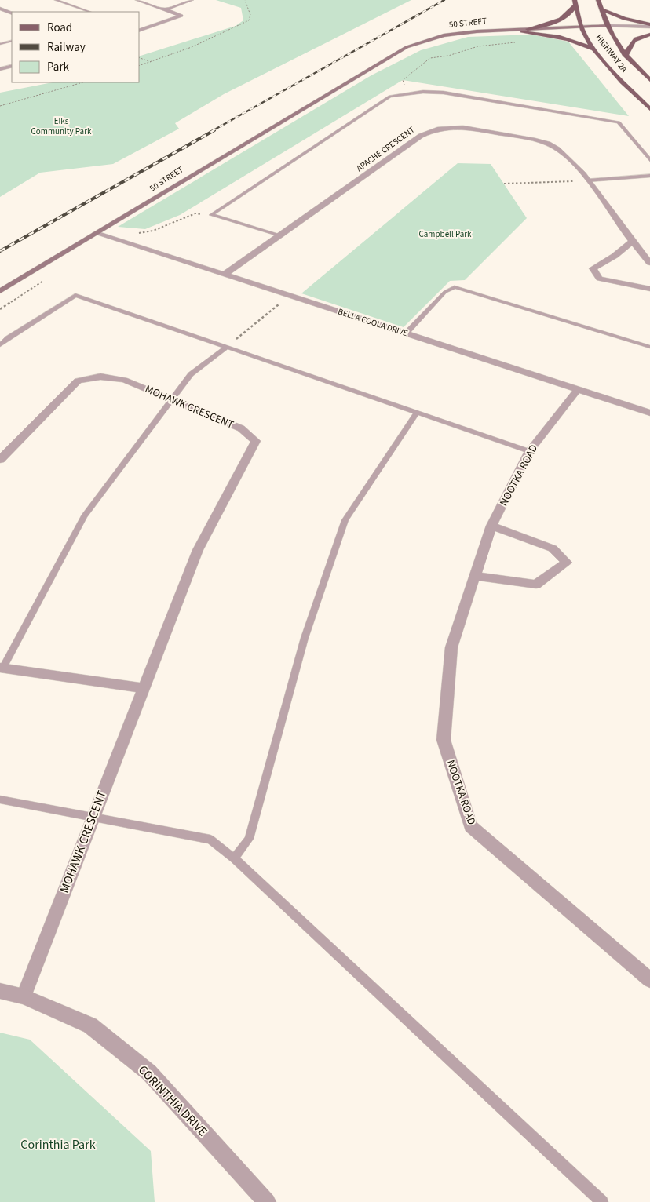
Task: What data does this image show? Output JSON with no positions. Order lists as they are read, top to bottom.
{
  "streets": {
    "main road": ["50 STREET", "HIGHWAY 2A"],
    "street": [
      "APACHE CRESCENT",
      "BELLA COOLA DRIVE",
      "MOHAWK CRESCENT",
      "NOOTKA ROAD",
      "CORINTHIA DRIVE"
    ]
  },
  "crossings": [
    ["50 STREET", "HIGHWAY 2A"],
    ["50 STREET", "BELLA COOLA DRIVE"],
    ["APACHE CRESCENT", "BELLA COOLA DRIVE"],
    ["BELLA COOLA DRIVE", "NOOTKA ROAD"],
    ["MOHAWK CRESCENT", "CORINTHIA DRIVE"]
  ],
  "parks": ["Elks Community Park", "Campbell Park", "Corinthia Park"],
  "legend": ["Road", "Railway", "Park"]
}
